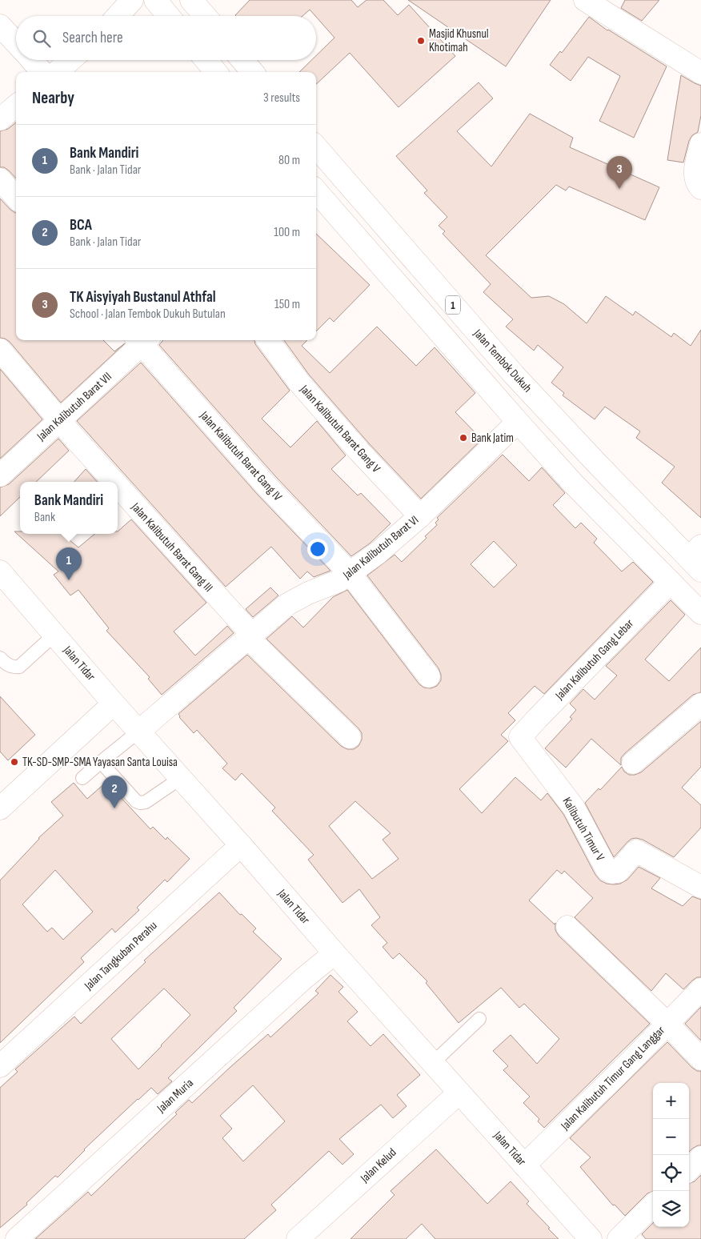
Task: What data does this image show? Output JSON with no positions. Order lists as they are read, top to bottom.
{
  "streets": {
    "main road": [
      "1",
      "Jalan Tembok Dukuh",
      "Jalan Kalibutuh Barat VII",
      "Jalan Kalibutuh Barat Gang V",
      "Jalan Kalibutuh Barat Gang IV",
      "Jalan Kalibutuh Barat Gang III",
      "Jalan Kalibutuh Barat VI",
      "Jalan Kalibutuh Gang Lebar",
      "Jalan Tidar",
      "Kalibutuh Timur V",
      "Jalan Tangkuban Perahu",
      "Jalan Kalibutuh Timur Gang Langgar",
      "Jalan Muria",
      "Jalan Kelud"
    ]
  },
  "crossings": [
    ["1", "Jalan Kalibutuh Barat VI"],
    ["1", "Jalan Kalibutuh Gang Lebar"],
    ["Jalan Kalibutuh Barat VII", "Jalan Kalibutuh Barat Gang III"],
    ["Jalan Kalibutuh Barat Gang V", "Jalan Kalibutuh Barat VI"],
    ["Jalan Kalibutuh Barat Gang IV", "Jalan Kalibutuh Barat VI"],
    ["Jalan Kalibutuh Barat Gang III", "Jalan Kalibutuh Barat VI"],
    ["Jalan Kalibutuh Barat VI", "Jalan Tidar"],
    ["Jalan Kalibutuh Gang Lebar", "Kalibutuh Timur V"],
    ["Jalan Tidar", "Jalan Tangkuban Perahu"],
    ["Jalan Tidar", "Jalan Kalibutuh Timur Gang Langgar"],
    ["Jalan Tidar", "Jalan Muria"],
    ["Jalan Tidar", "Jalan Kelud"]
  ],
  "places": ["Masjid Khusnul Khotimah", "Bank Jatim", "TK-SD-SMP-SMA Yayasan Santa Louisa"],
  "page": {
    "search": "Search here",
    "heading": ["Nearby", "3 results"],
    "list": [
      {
        "mark": "1",
        "name": "Bank Mandiri",
        "note": "Bank · Jalan Tidar",
        "value": "80 m"
      },
      {
        "mark": "2",
        "name": "BCA",
        "note": "Bank · Jalan Tidar",
        "value": "100 m"
      },
      {
        "mark": "3",
        "name": "TK Aisyiyah Bustanul Athfal",
        "note": "School · Jalan Tembok Dukuh Butulan",
        "value": "150 m"
      }
    ],
    "pins": ["3", "1", "2"],
    "popup": ["Bank Mandiri", "Bank"],
    "map_buttons": ["+", "−"]
  }
}
